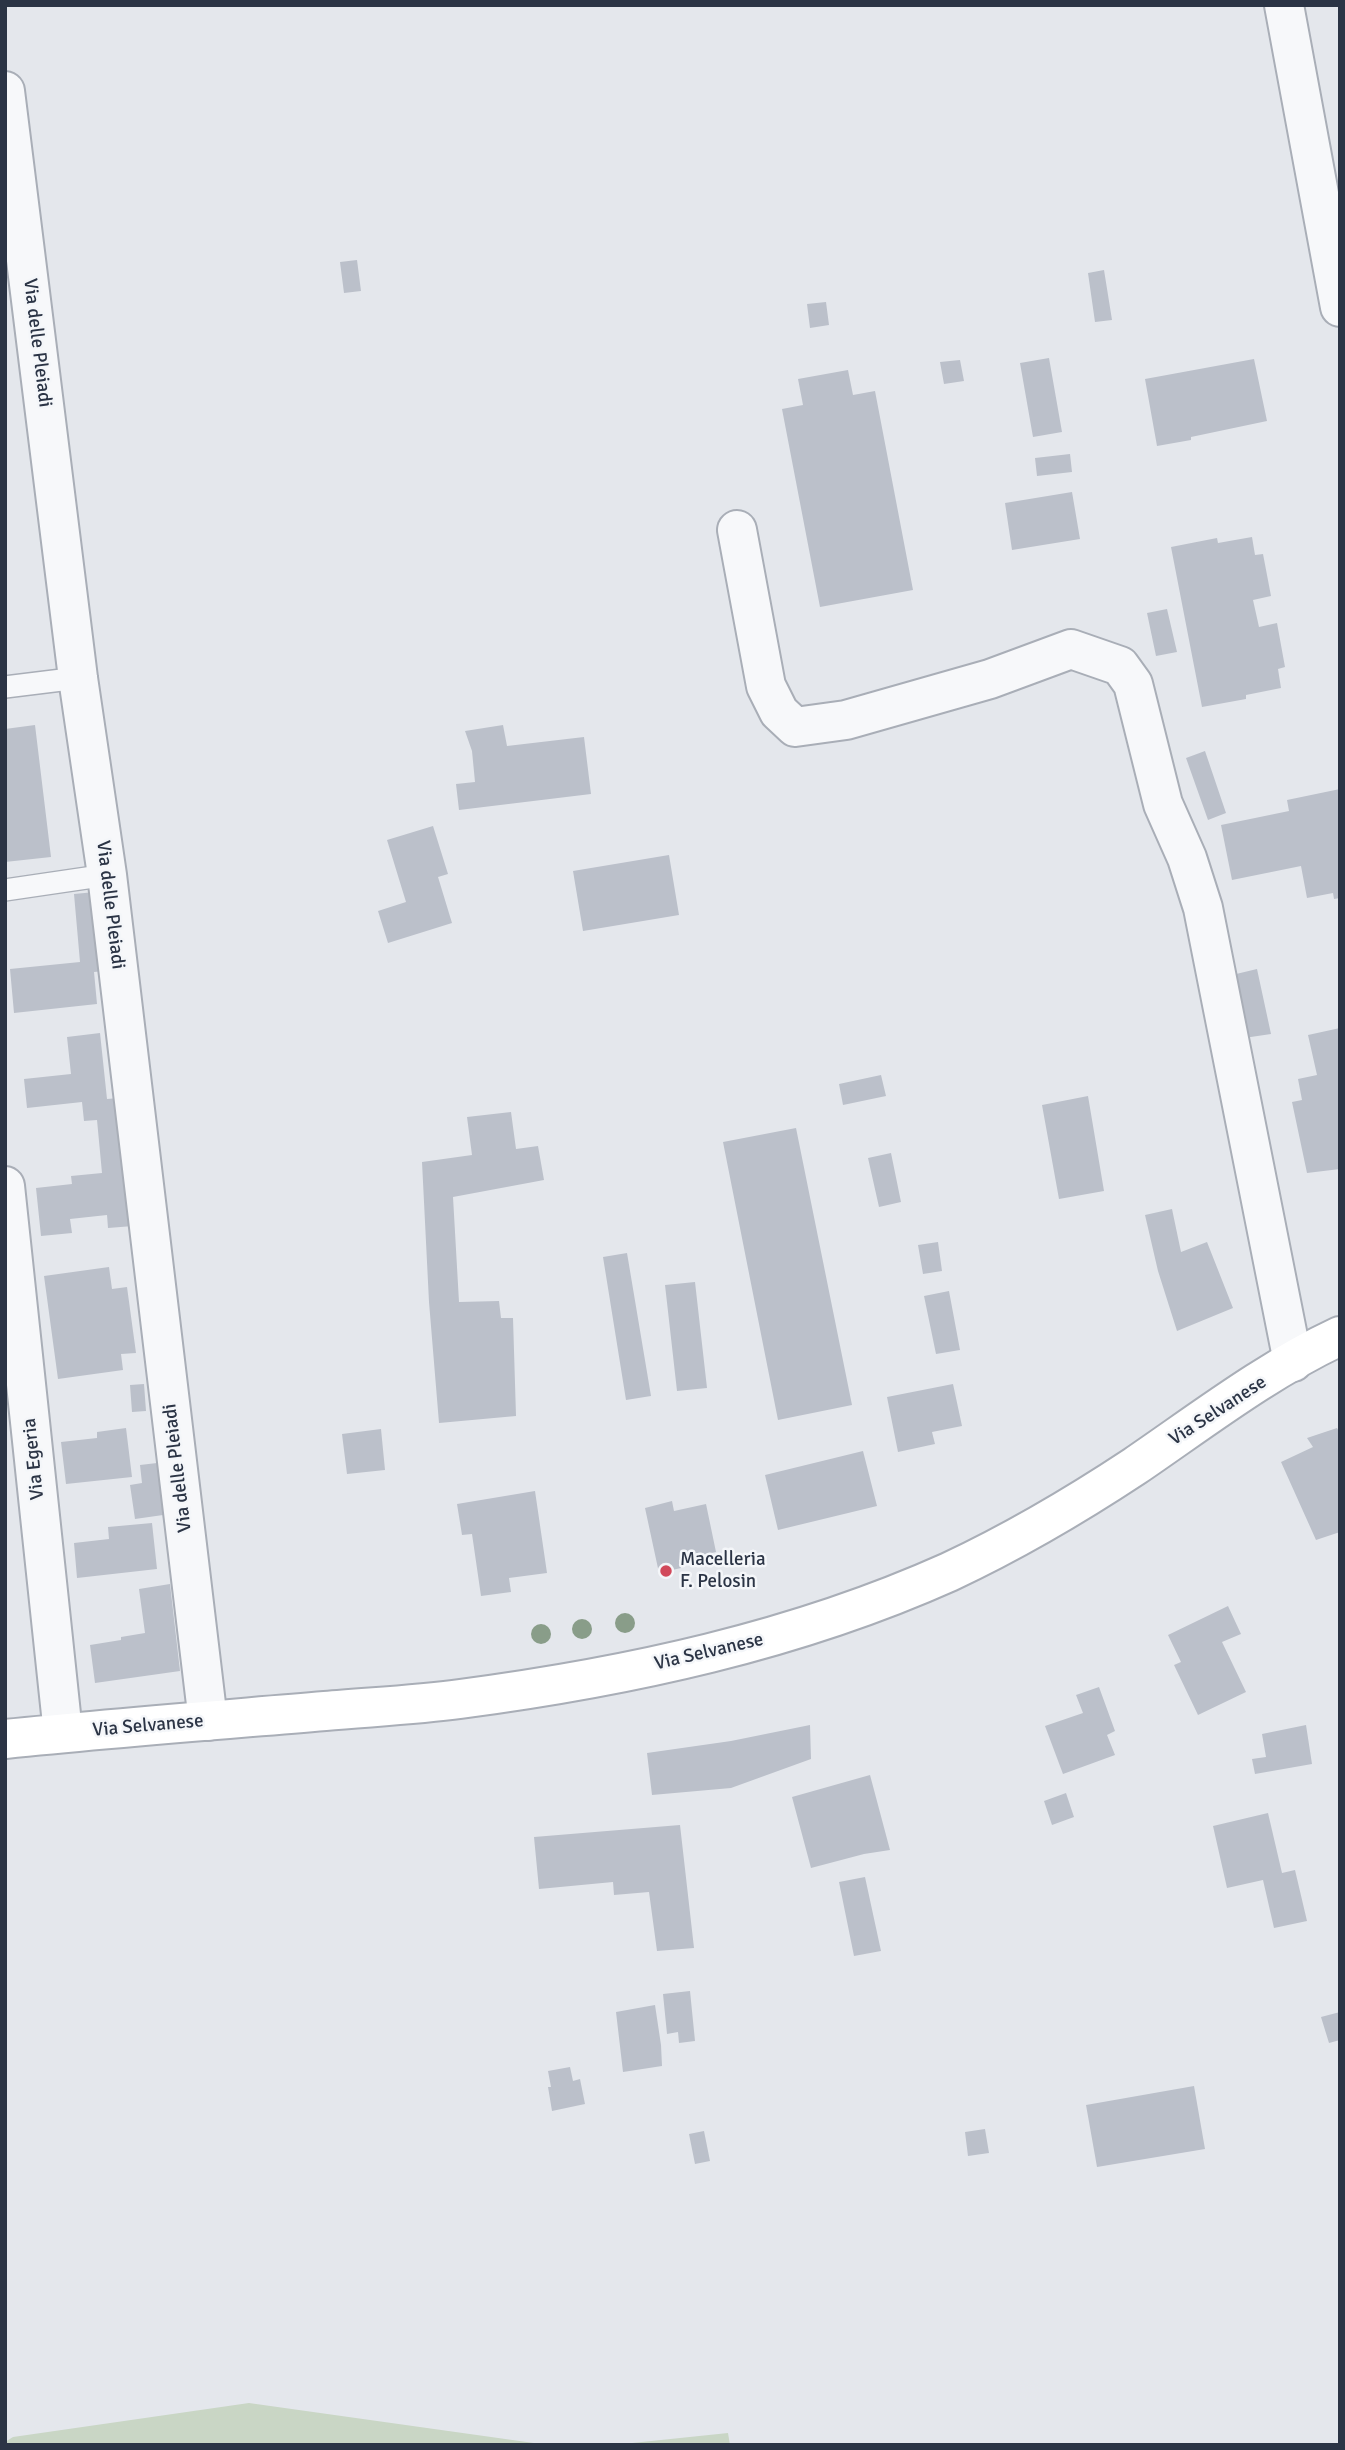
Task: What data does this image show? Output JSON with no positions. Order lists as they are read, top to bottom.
{
  "streets": {
    "street": ["Via delle Pleiadi", "Via Selvanese", "Via Egeria"]
  },
  "crossings": [
    ["Via delle Pleiadi", "Via Selvanese"],
    ["Via Selvanese", "Via Egeria"]
  ],
  "places": ["Macelleria F. Pelosin"]
}
